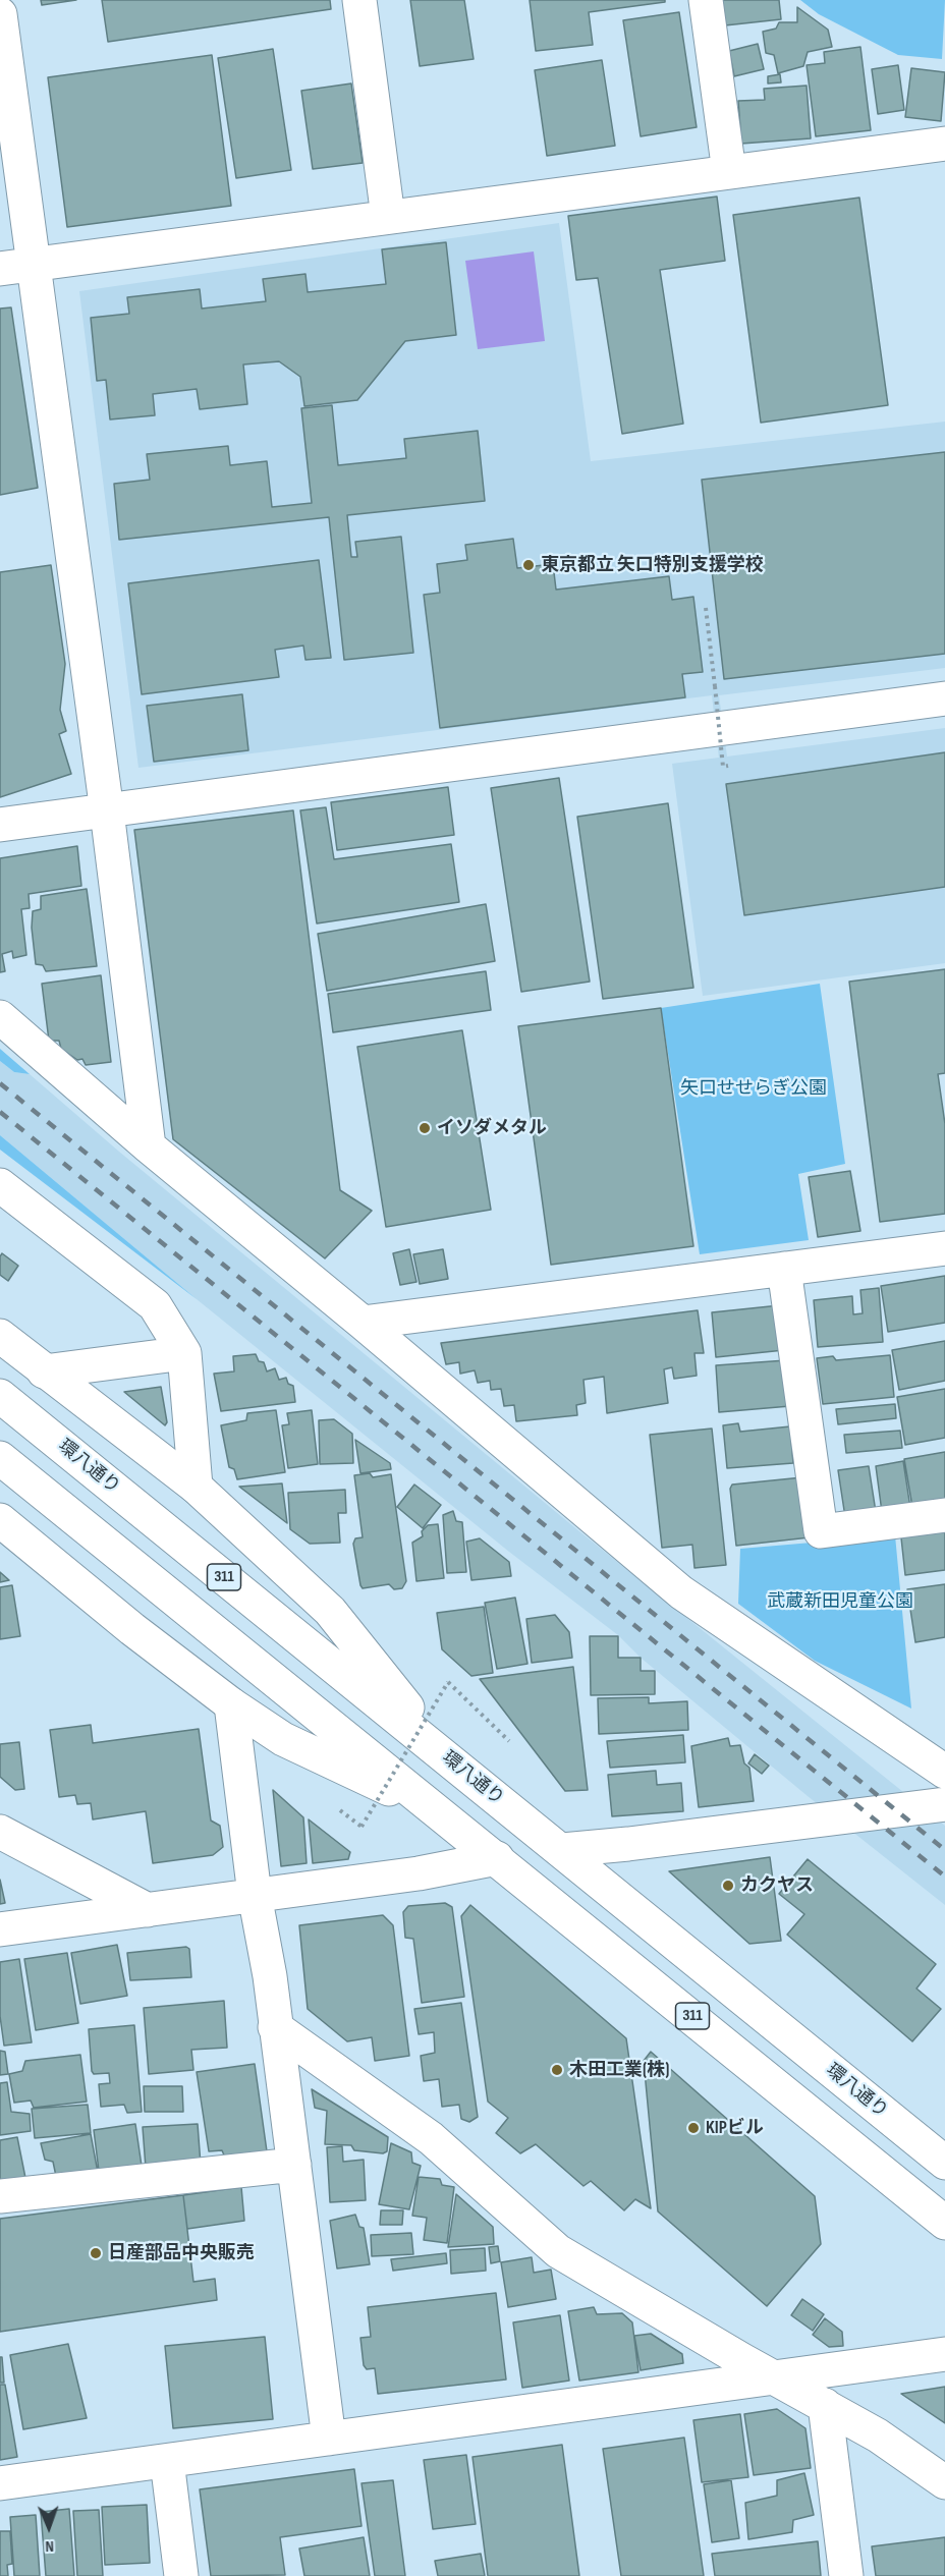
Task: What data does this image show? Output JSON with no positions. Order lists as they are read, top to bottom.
{
  "streets": {
    "street": ["環八通り", "311"]
  },
  "parks": ["矢口せせらぎ公園", "武蔵新田児童公園"],
  "places": [
    "東京都立 矢口特別支援学校",
    "イソダメタル",
    "カクヤス",
    "木田工業(株)",
    "KIPビル",
    "日産部品中央販売"
  ],
  "north": "bottom"
}
